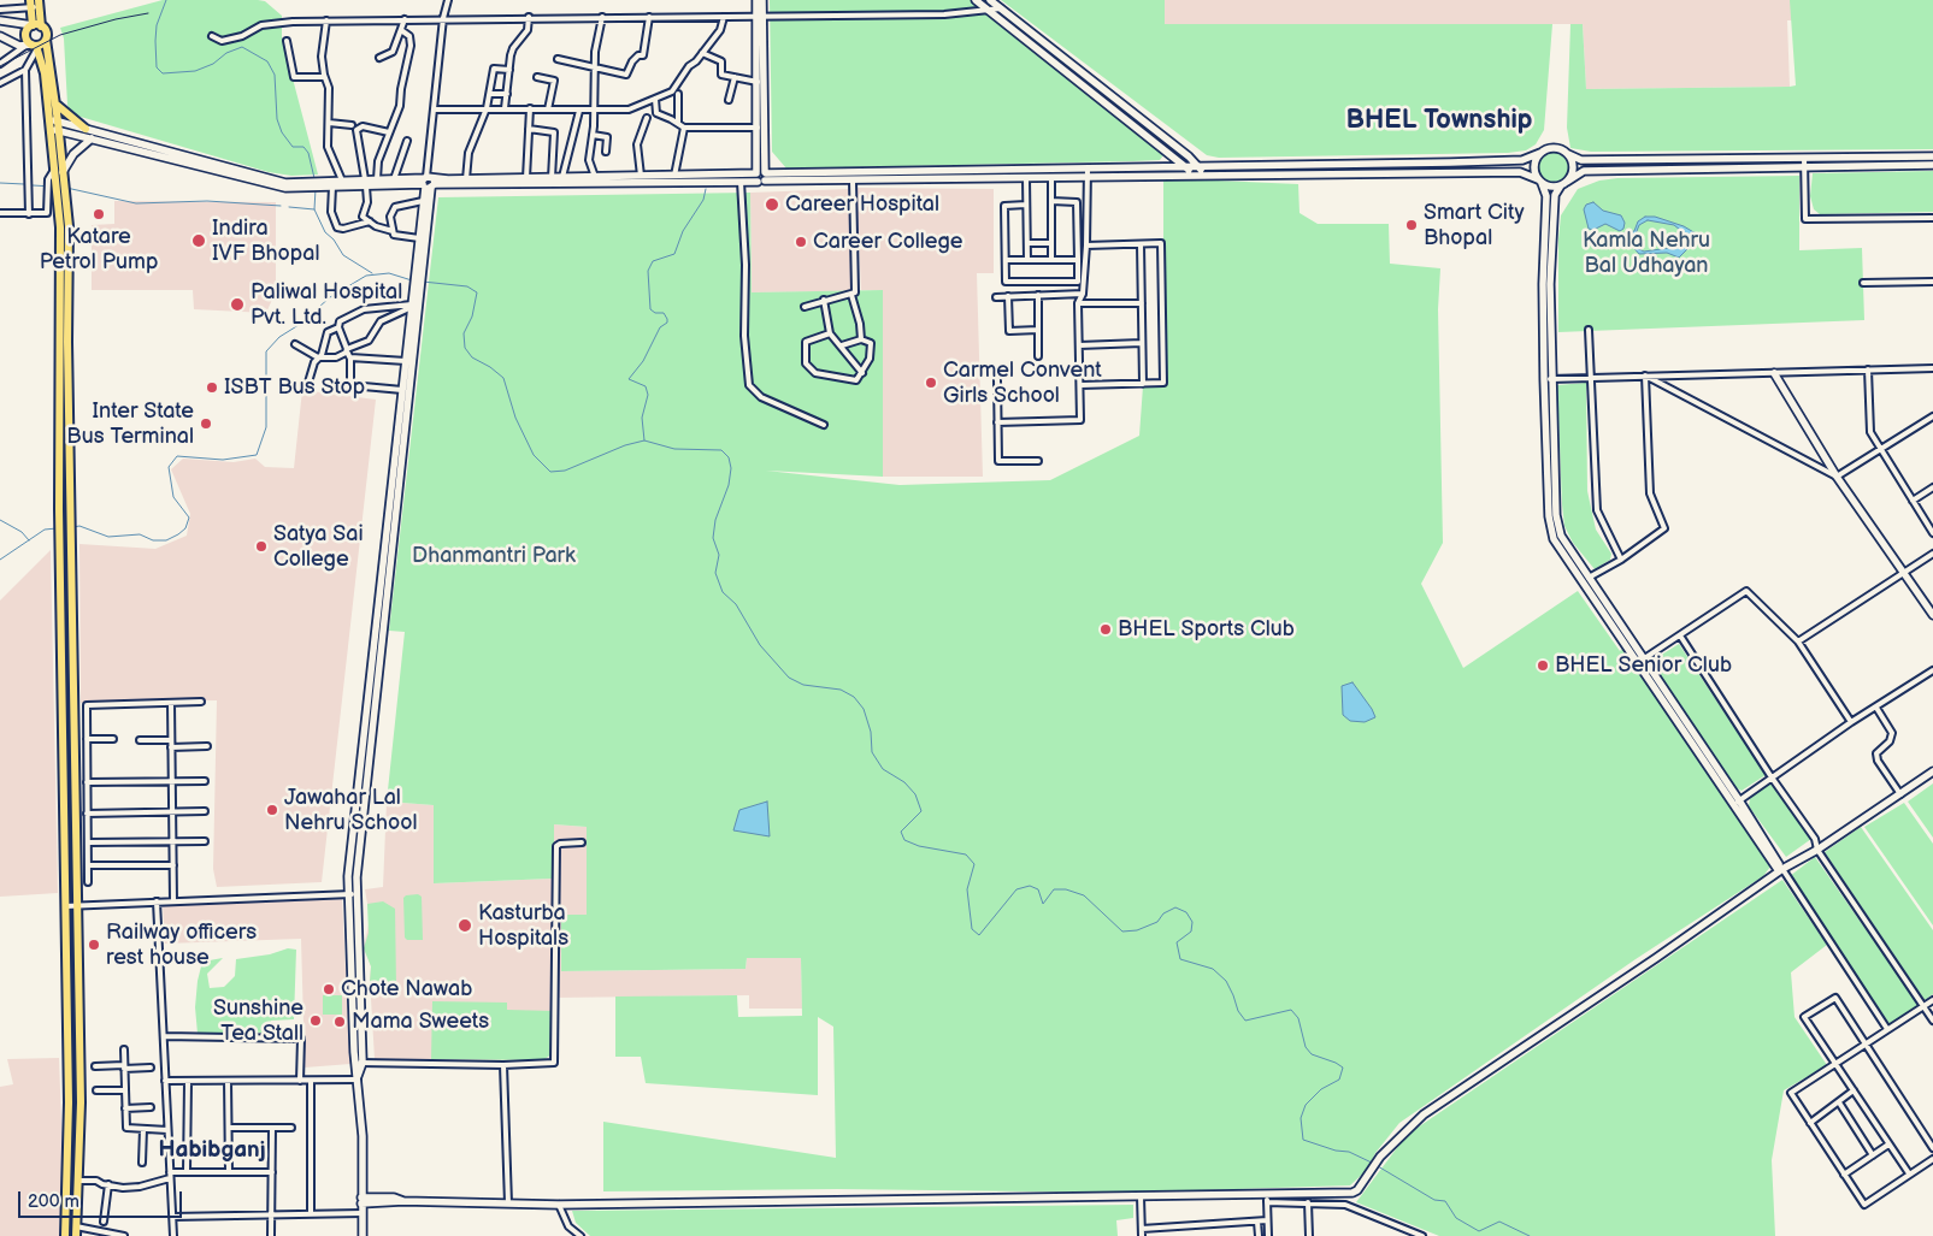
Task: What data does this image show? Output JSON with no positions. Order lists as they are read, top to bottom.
{
  "districts": ["BHEL Township", "Habibganj"],
  "parks": ["Kamla Nehru Bal Udhayan", "Dhanmantri Park"],
  "places": [
    "Career Hospital",
    "Katare Petrol Pump",
    "Smart City Bhopal",
    "Indira IVF Bhopal",
    "Career College",
    "Paliwal Hospital Pvt. Ltd.",
    "Carmel Convent Girls School",
    "ISBT Bus Stop",
    "Inter State Bus Terminal",
    "Satya Sai College",
    "BHEL Sports Club",
    "BHEL Senior Club",
    "Jawahar Lal Nehru School",
    "Kasturba Hospitals",
    "Railway officers rest house",
    "Chote Nawab",
    "Sunshine Tea Stall",
    "Mama Sweets"
  ],
  "scale_bar": "200 m"
}
